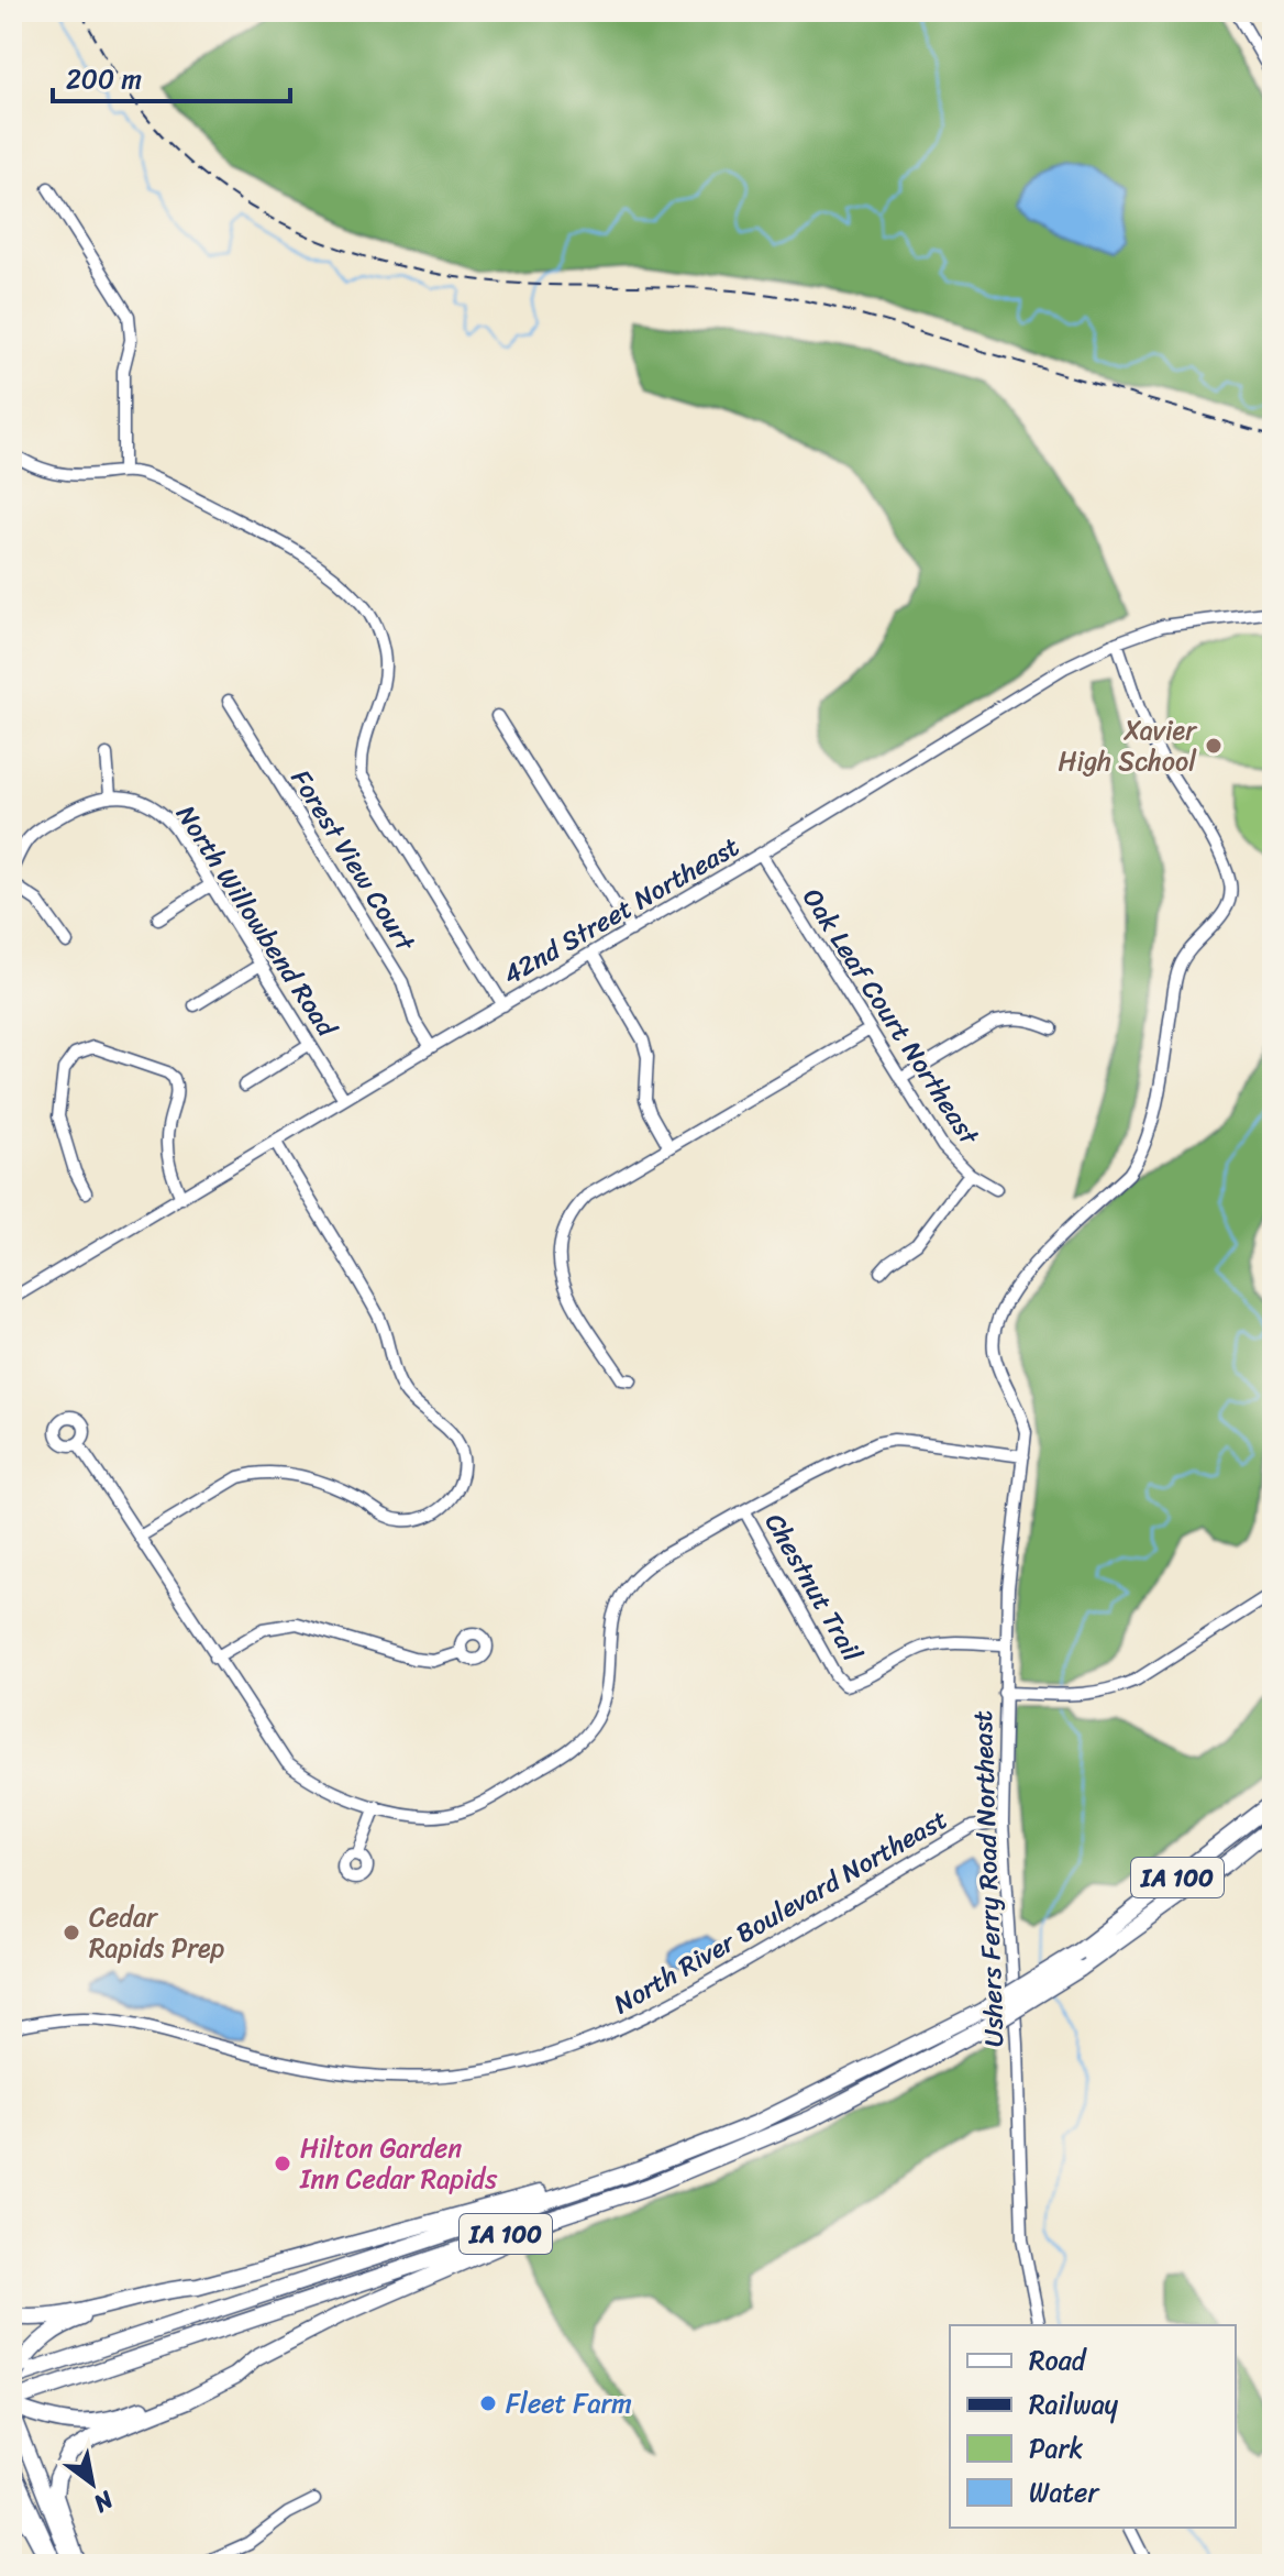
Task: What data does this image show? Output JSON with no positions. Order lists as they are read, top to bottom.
{
  "streets": {
    "highway": ["IA 100"],
    "street": [
      "Forest View Court",
      "42nd Street Northeast",
      "North Willowbend Road",
      "Oak Leaf Court Northeast",
      "Chestnut Trail",
      "Ushers Ferry Road Northeast",
      "North River Boulevard Northeast"
    ]
  },
  "crossings": [
    ["Forest View Court", "42nd Street Northeast"],
    ["42nd Street Northeast", "North Willowbend Road"],
    ["42nd Street Northeast", "Oak Leaf Court Northeast"],
    ["42nd Street Northeast", "Ushers Ferry Road Northeast"],
    ["Chestnut Trail", "Ushers Ferry Road Northeast"],
    ["Ushers Ferry Road Northeast", "North River Boulevard Northeast"]
  ],
  "places": [
    "Xavier High School",
    "Cedar Rapids Prep",
    "Hilton Garden Inn Cedar Rapids",
    "Fleet Farm"
  ],
  "legend": [
    "Road",
    "Railway",
    "Park",
    "Water"
  ],
  "scale_bar": "200 m",
  "north": "bottom right"
}
